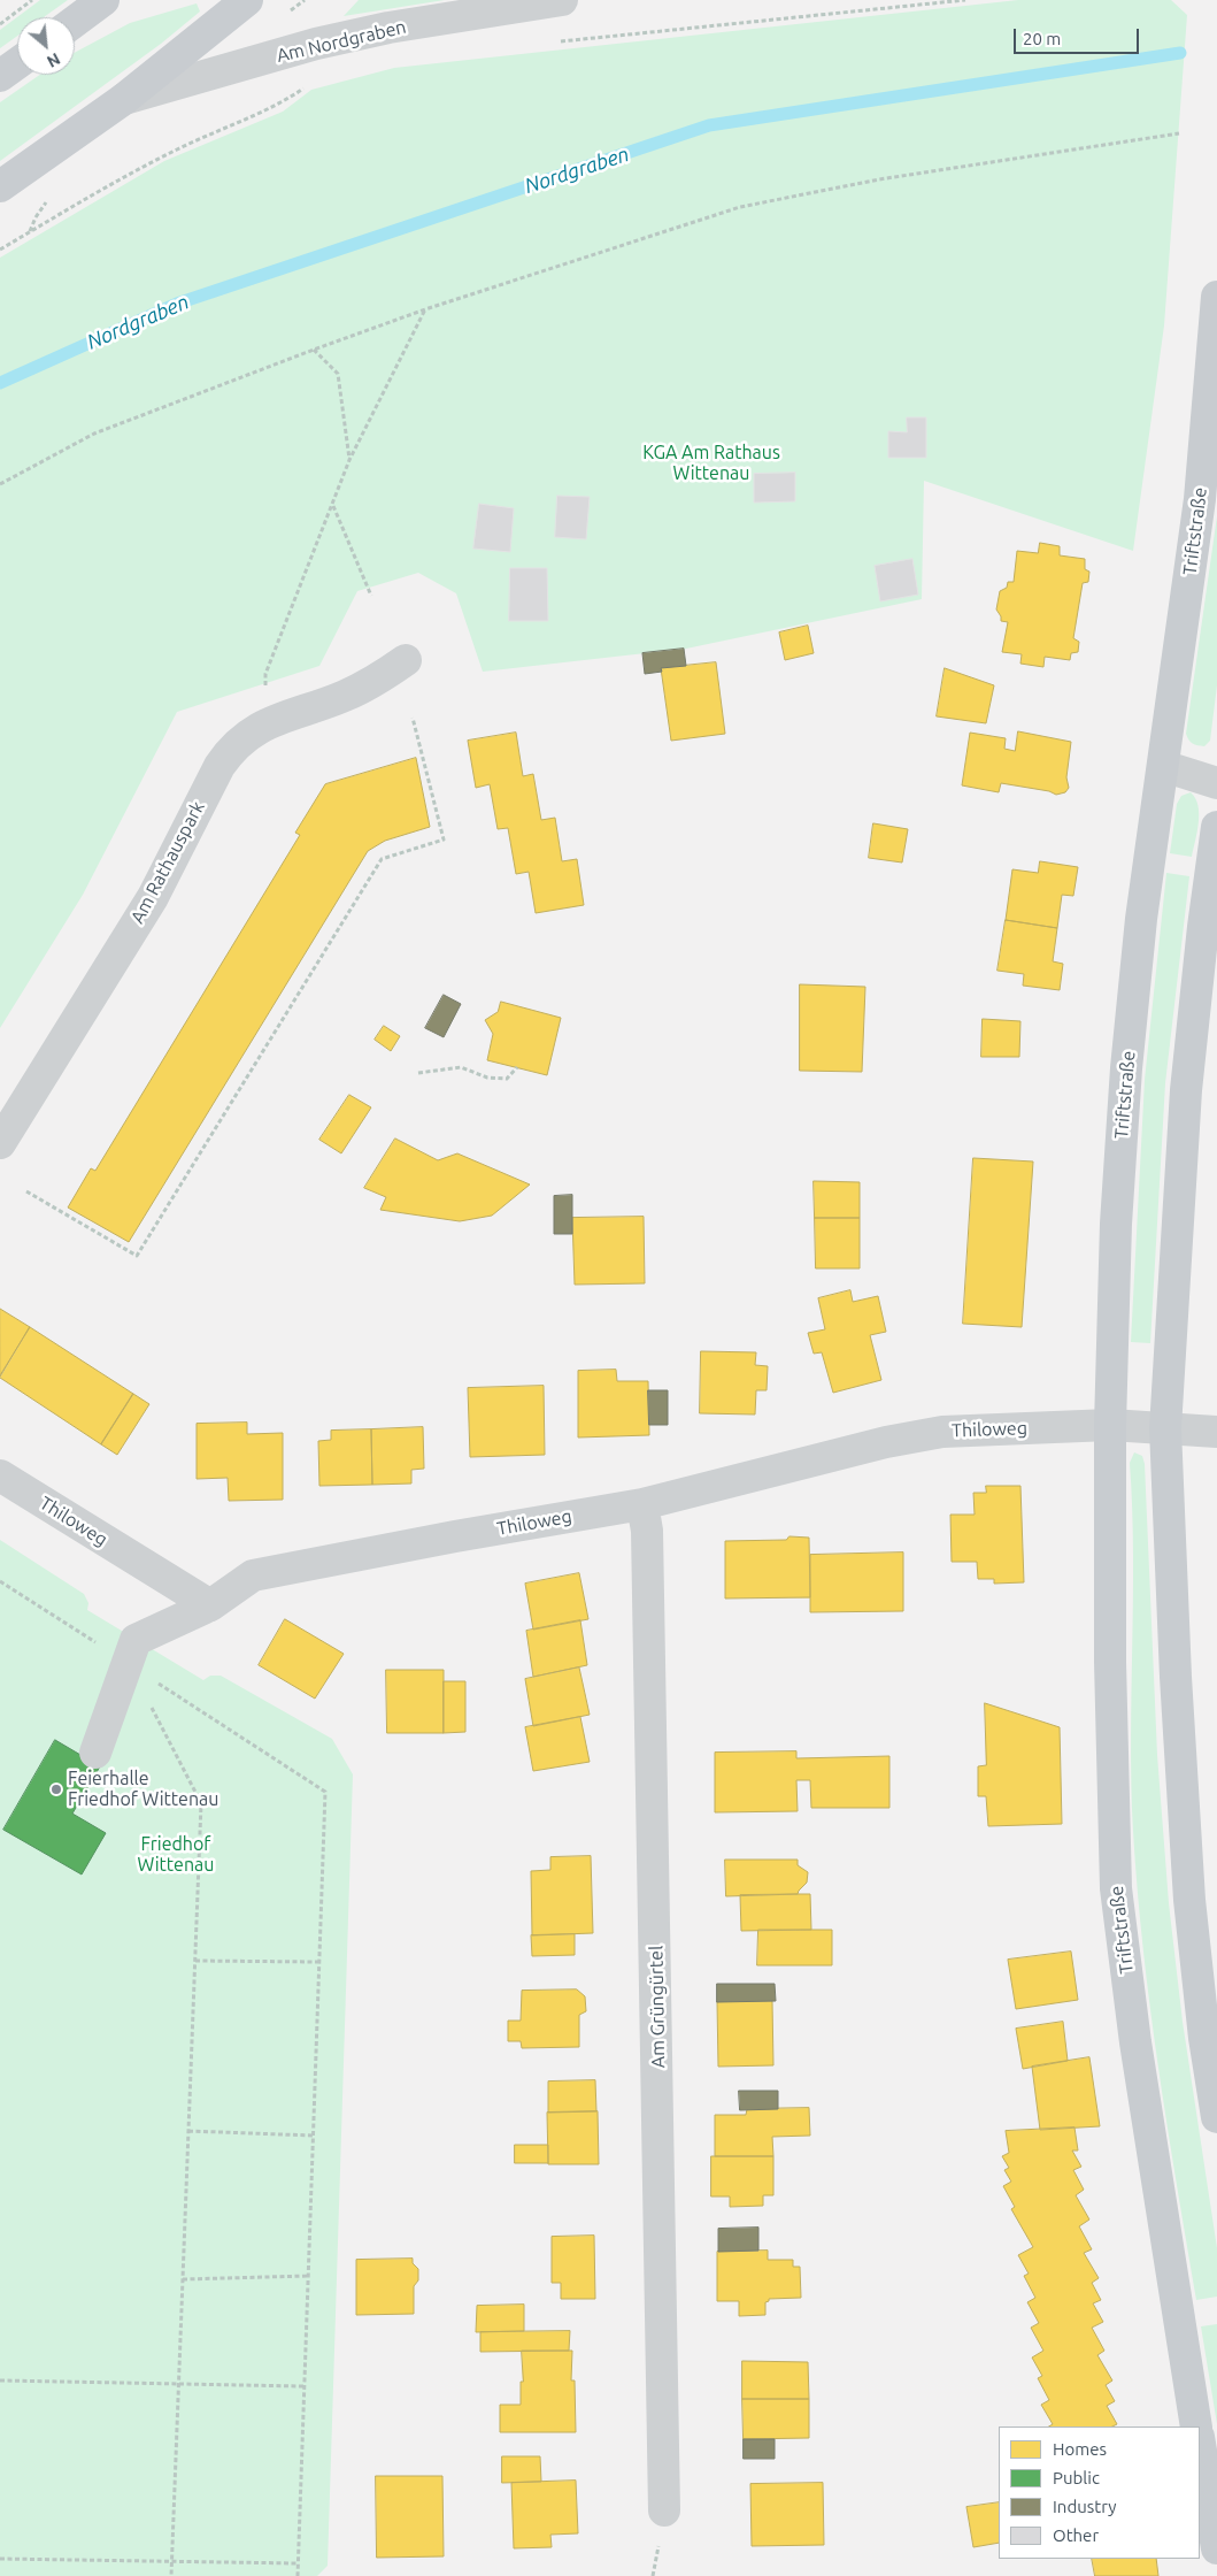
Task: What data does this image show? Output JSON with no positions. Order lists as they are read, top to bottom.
{
  "streets": {
    "main road": ["Am Nordgraben", "Triftstraße"],
    "street": ["Am Rathauspark", "Thiloweg", "Am Grüngürtel"]
  },
  "crossings": [
    ["Triftstraße", "Thiloweg"],
    ["Thiloweg", "Am Grüngürtel"]
  ],
  "water": ["Nordgraben"],
  "parks": ["KGA Am Rathaus Wittenau", "Friedhof Wittenau"],
  "places": ["Feierhalle Friedhof Wittenau"],
  "legend": [
    "Homes",
    "Public",
    "Industry",
    "Other"
  ],
  "scale_bar": "20 m",
  "north": "bottom right"
}
